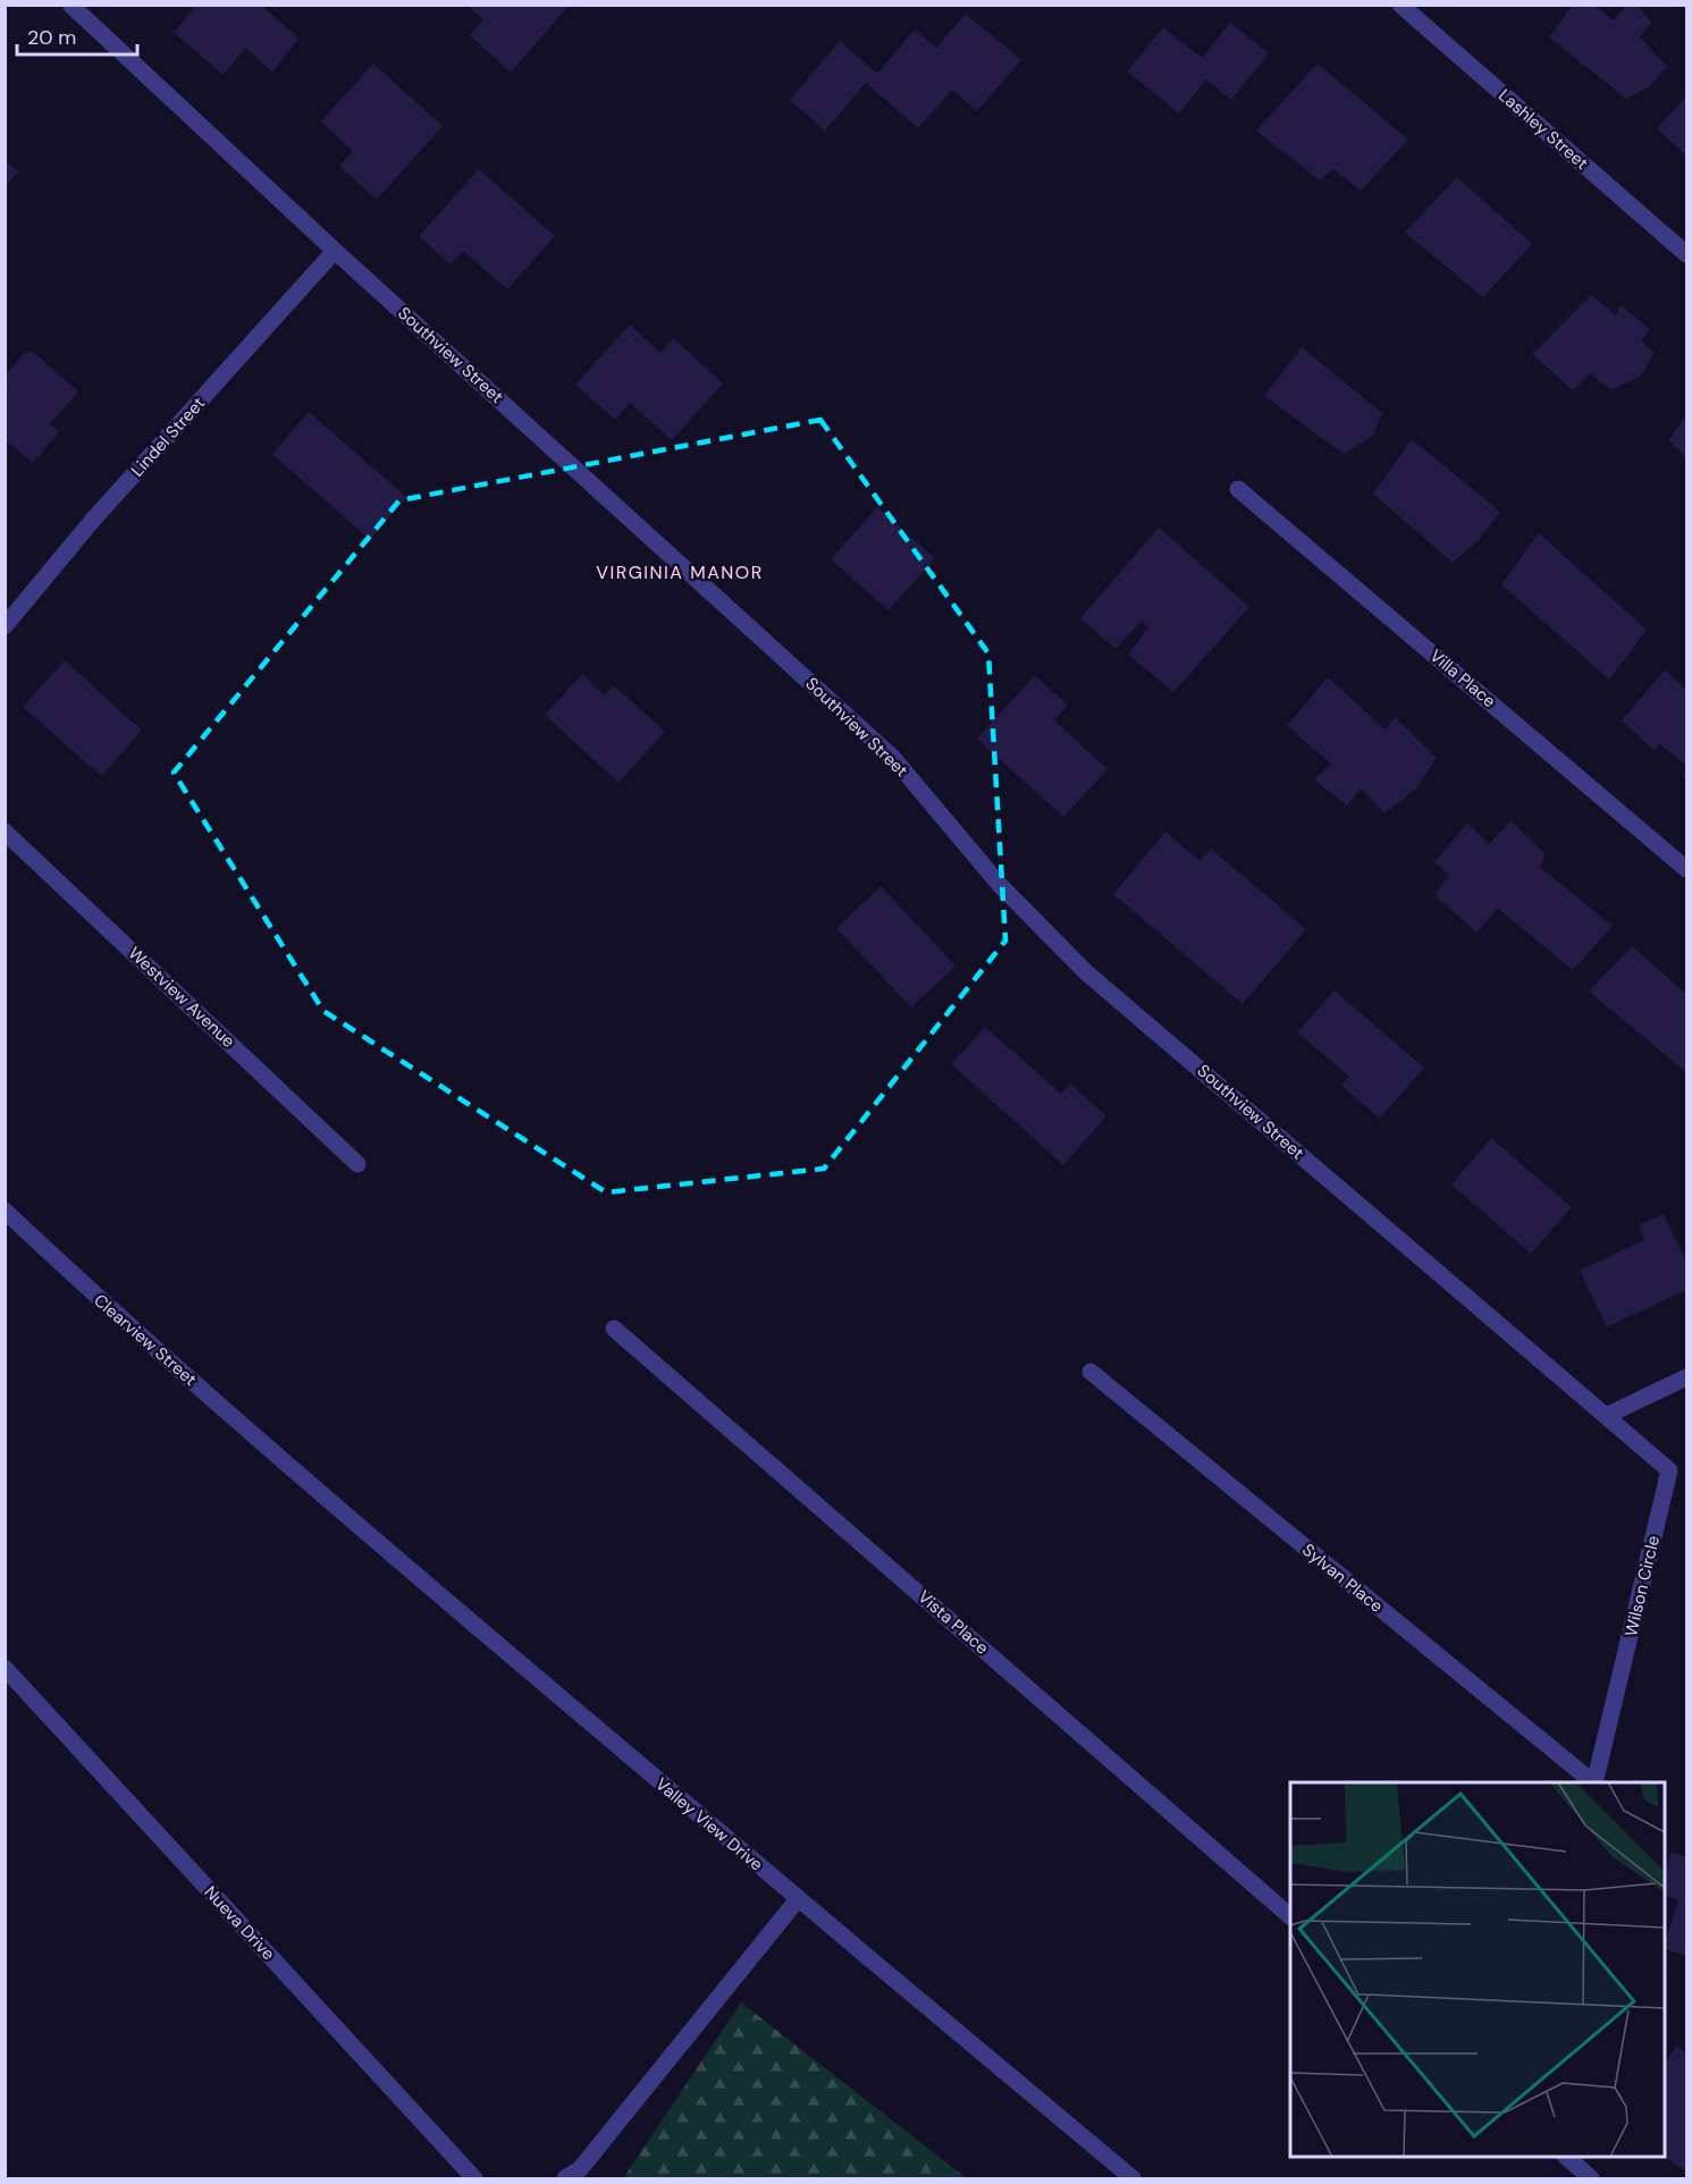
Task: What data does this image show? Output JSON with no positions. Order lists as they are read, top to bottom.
{
  "streets": {
    "street": [
      "Lashley Street",
      "Southview Street",
      "Lindel Street",
      "Villa Place",
      "Westview Avenue",
      "Clearview Street",
      "Sylvan Place",
      "Wilson Circle",
      "Vista Place",
      "Valley View Drive",
      "Nueva Drive"
    ]
  },
  "crossings": [
    ["Southview Street", "Lindel Street"],
    ["Southview Street", "Wilson Circle"],
    ["Clearview Street", "Valley View Drive"]
  ],
  "districts": ["VIRGINIA MANOR"],
  "scale_bar": "20 m"
}
